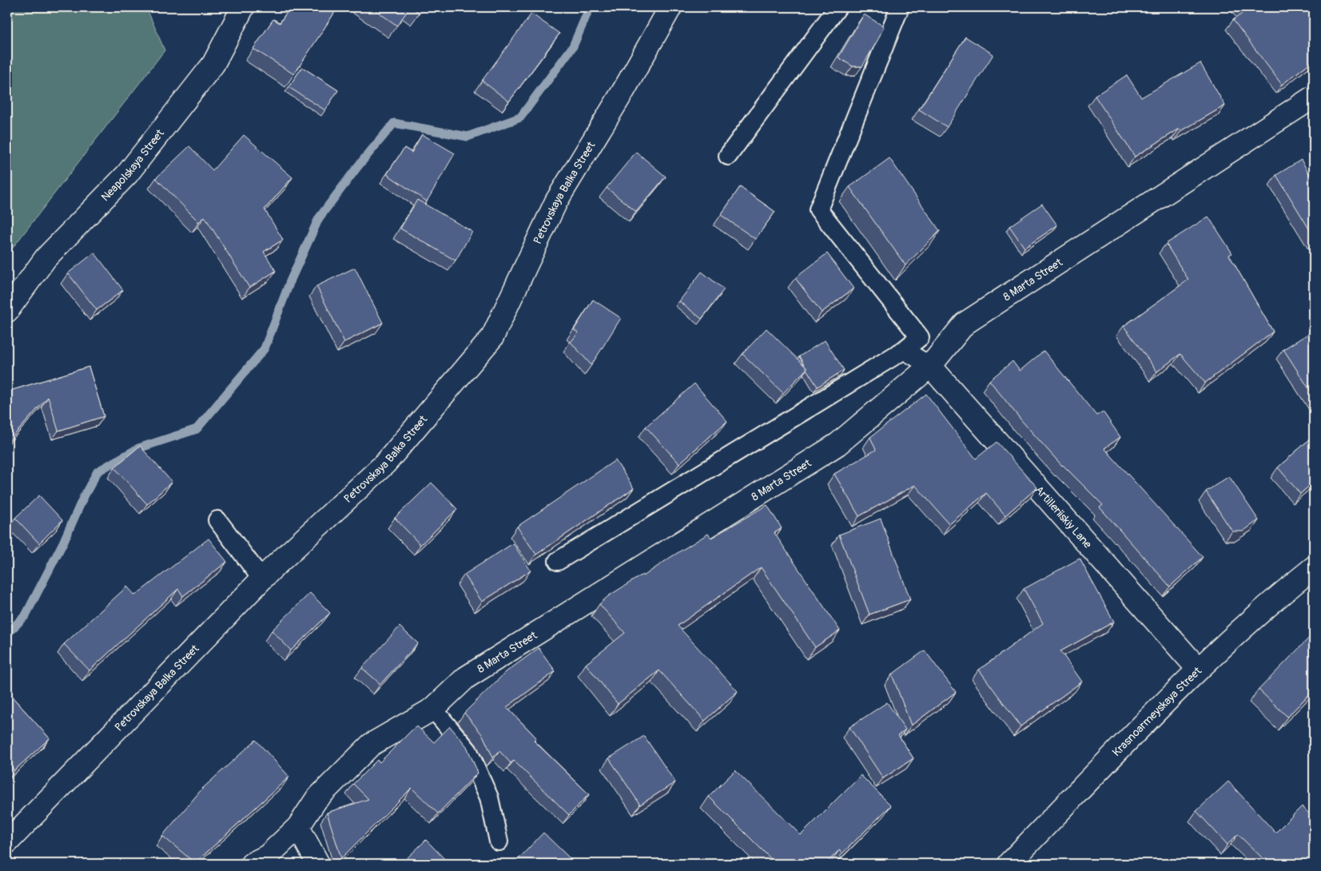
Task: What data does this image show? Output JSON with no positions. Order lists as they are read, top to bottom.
{
  "streets": {
    "street": [
      "Neapolskaya Street",
      "Petrovskaya Balka Street",
      "8 Marta Street",
      "Artilleriiskiy Lane",
      "Krasnoarmeyskaya Street"
    ]
  },
  "crossings": [
    ["8 Marta Street", "Artilleriiskiy Lane"],
    ["Artilleriiskiy Lane", "Krasnoarmeyskaya Street"]
  ]
}
